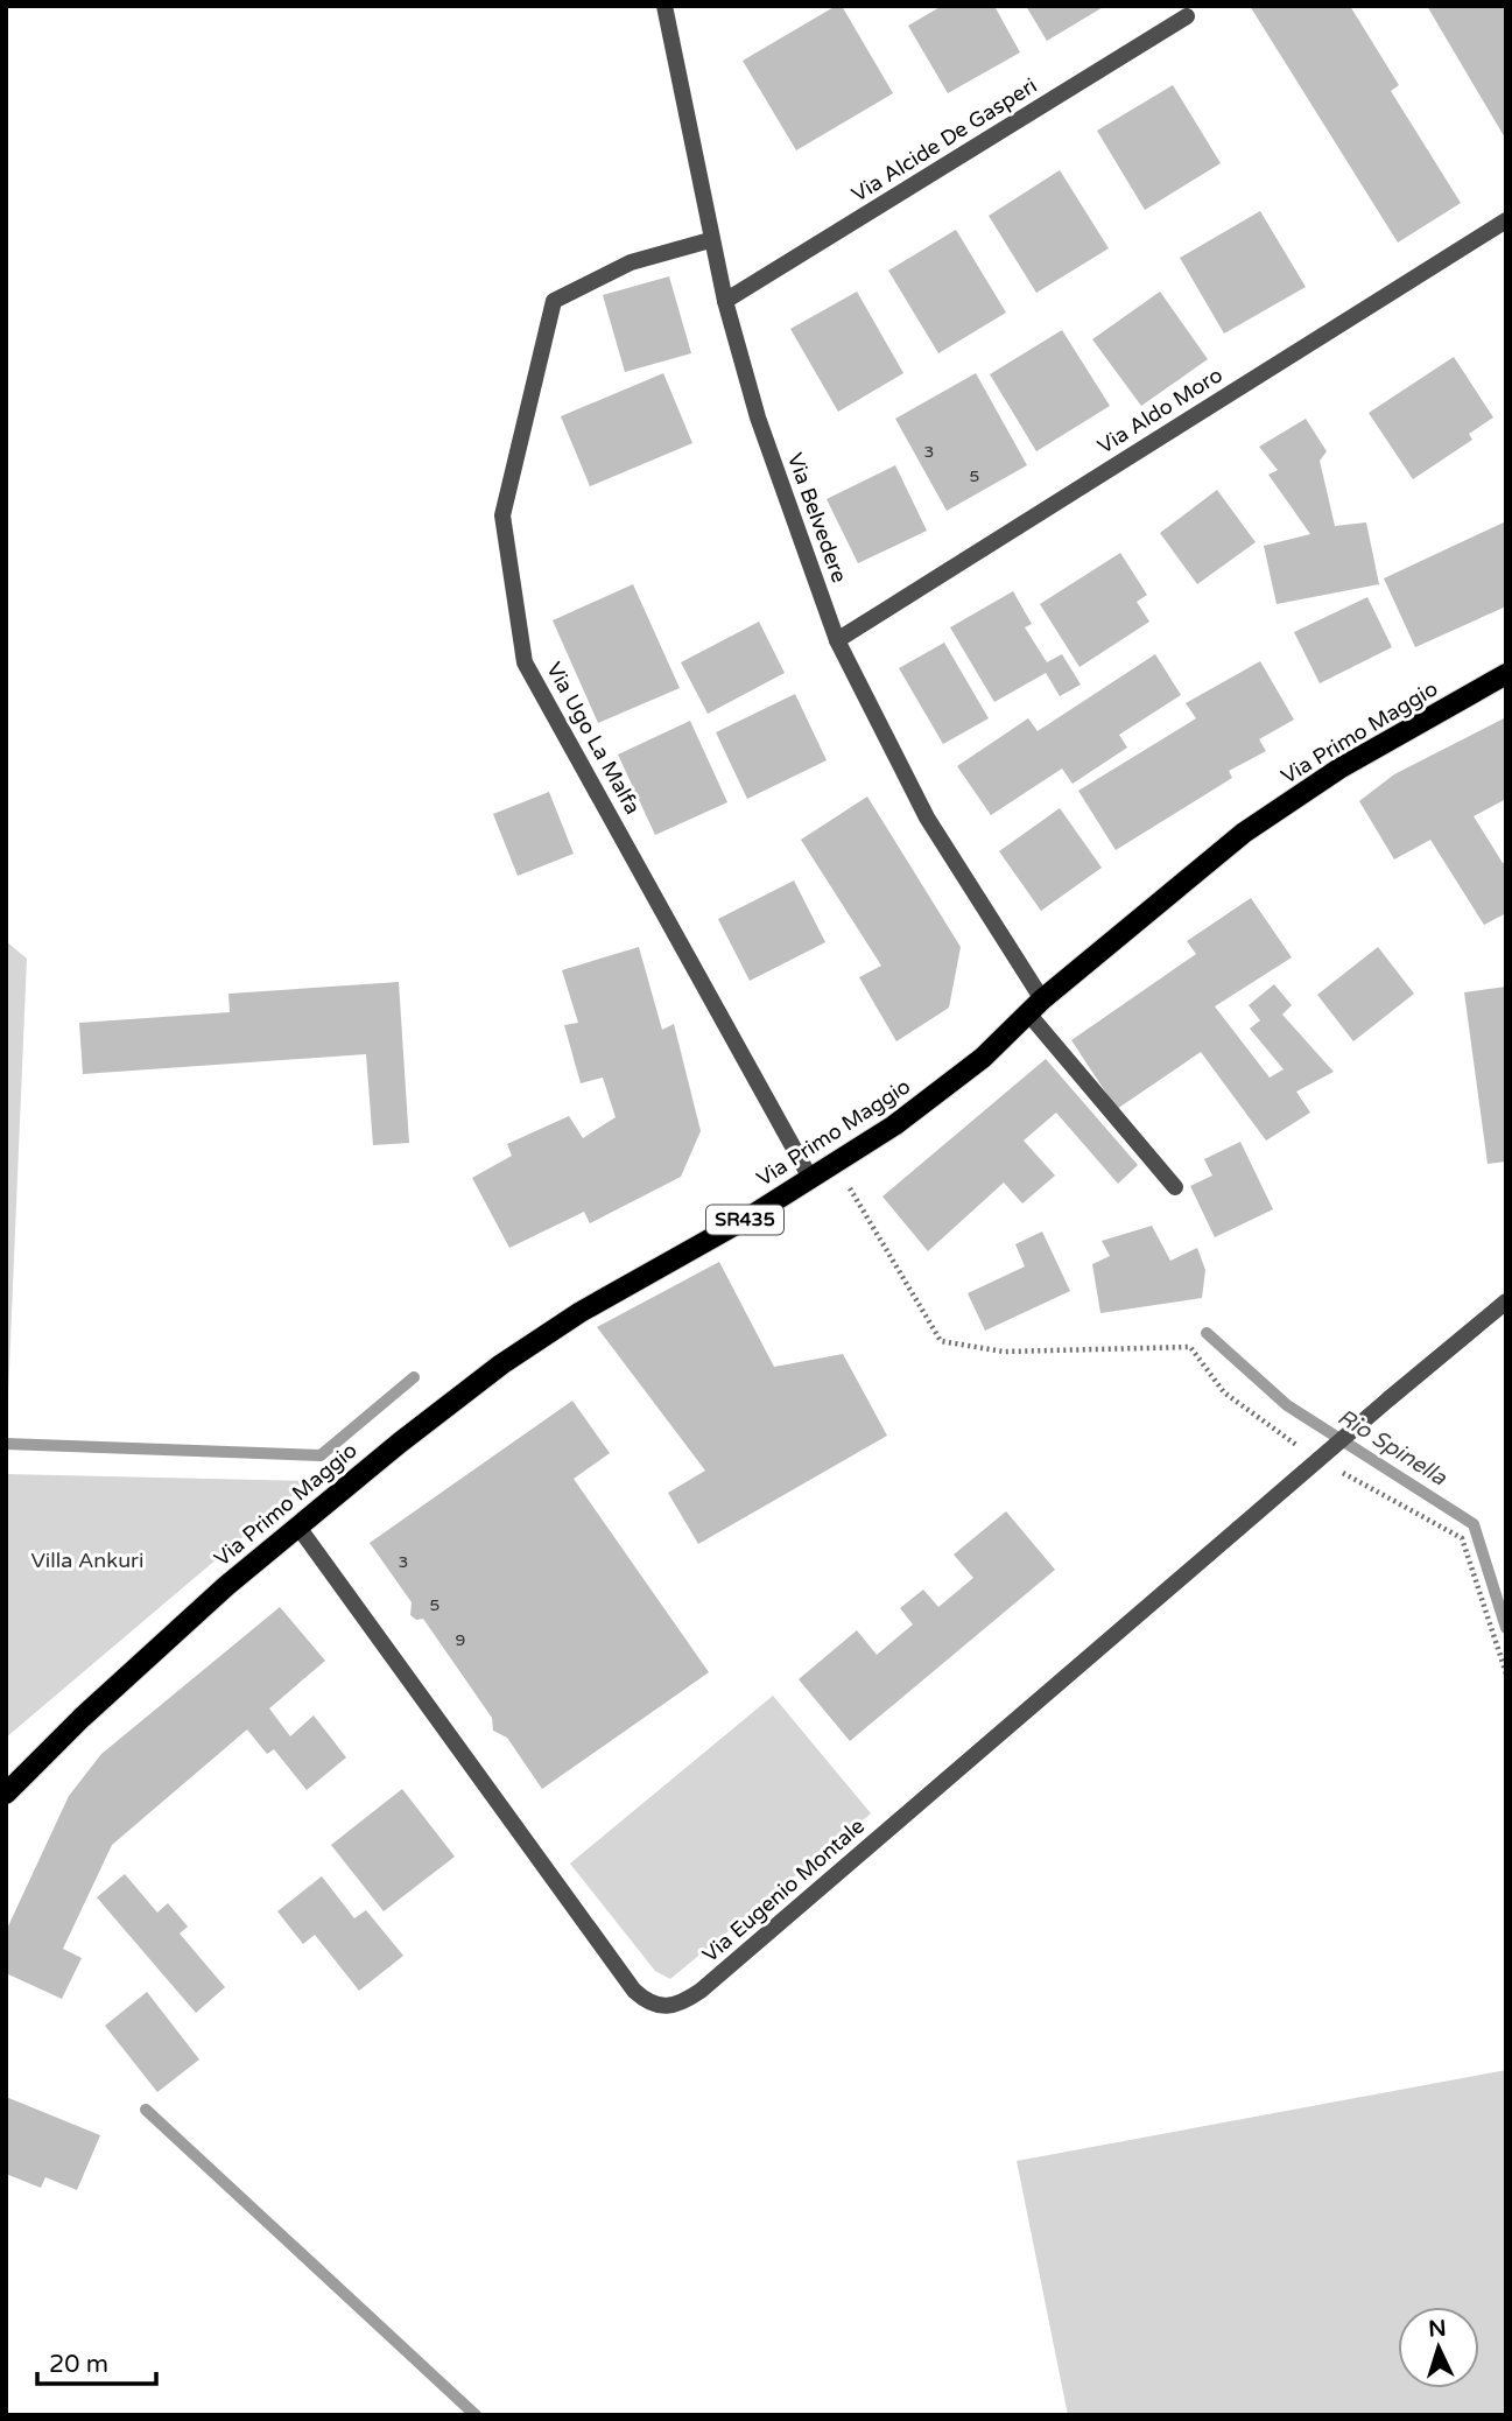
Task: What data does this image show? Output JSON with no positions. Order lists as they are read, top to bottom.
{
  "streets": {
    "main road": ["Via Primo Maggio", "SR435"],
    "street": [
      "Via Alcide De Gasperi",
      "Via Aldo Moro",
      "Via Belvedere",
      "Via Ugo La Malfa",
      "Via Eugenio Montale"
    ]
  },
  "crossings": [
    ["Via Alcide De Gasperi", "Via Belvedere"],
    ["Via Aldo Moro", "Via Belvedere"],
    ["Via Belvedere", "Via Primo Maggio"],
    ["Via Belvedere", "Via Ugo La Malfa"],
    ["Via Primo Maggio", "Via Ugo La Malfa"],
    ["Via Primo Maggio", "Via Eugenio Montale"]
  ],
  "water": ["Rio Spinella"],
  "parks": ["Villa Ankuri"],
  "house_numbers": [
    "3",
    "5",
    "3",
    "5",
    "9"
  ],
  "scale_bar": "20 m",
  "north": "top"
}
